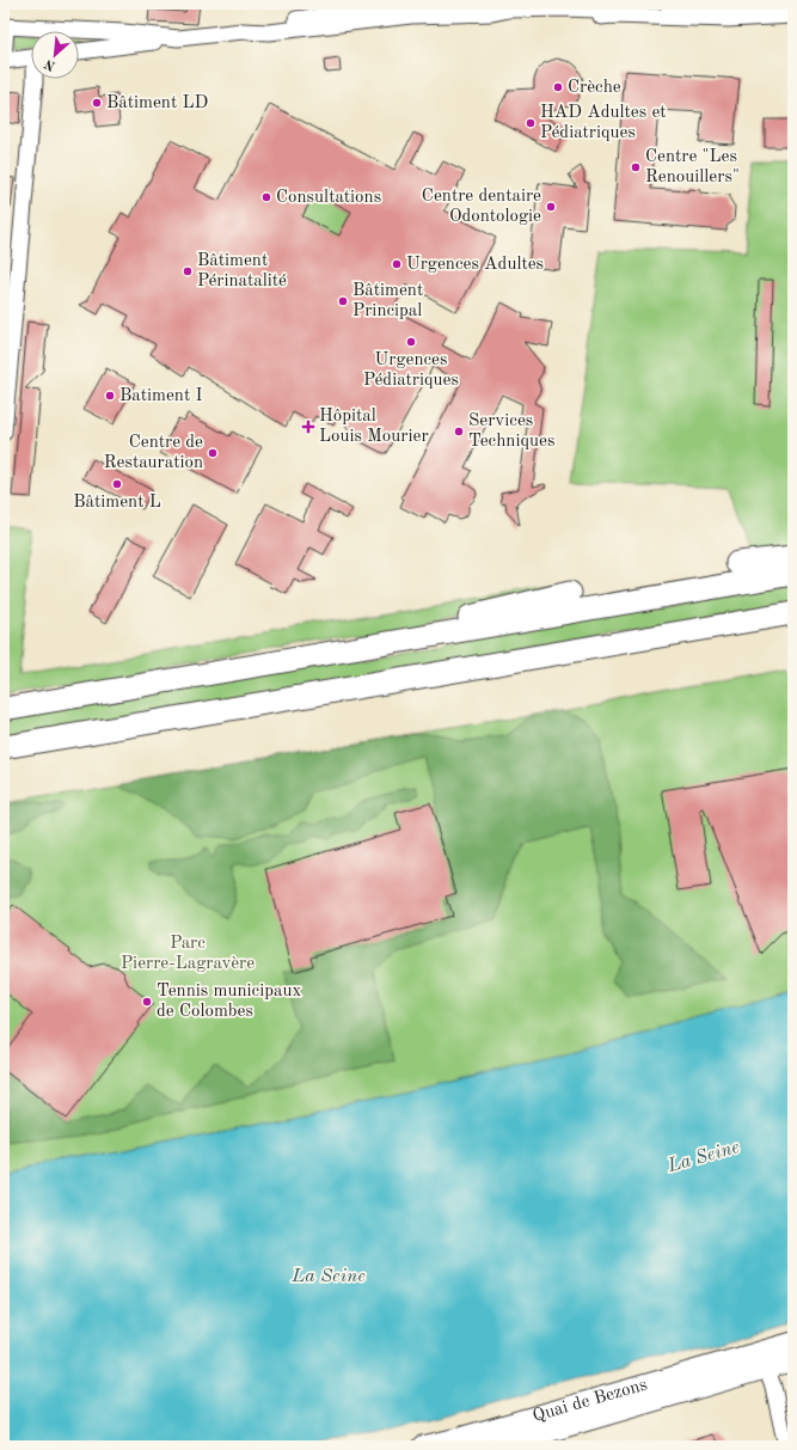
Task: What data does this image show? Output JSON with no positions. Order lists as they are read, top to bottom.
{
  "streets": {
    "main road": ["Quai de Bezons"]
  },
  "water": ["La Seine"],
  "parks": ["Parc Pierre-Lagravère"],
  "places": {
    "other": [
      "Crèche",
      "Bâtiment LD",
      "HAD Adultes et Pédiatriques",
      "Centre \"Les Renouillers\"",
      "Consultations",
      "Centre dentaire Odontologie",
      "Urgences Adultes",
      "Bâtiment Périnatalité",
      "Bâtiment Principal",
      "Urgences Pédiatriques",
      "Batiment I",
      "Services Techniques",
      "Centre de Restauration",
      "Bâtiment L",
      "Tennis municipaux de Colombes"
    ],
    "health": ["Hôpital Louis Mourier"]
  },
  "north": "bottom left"
}
